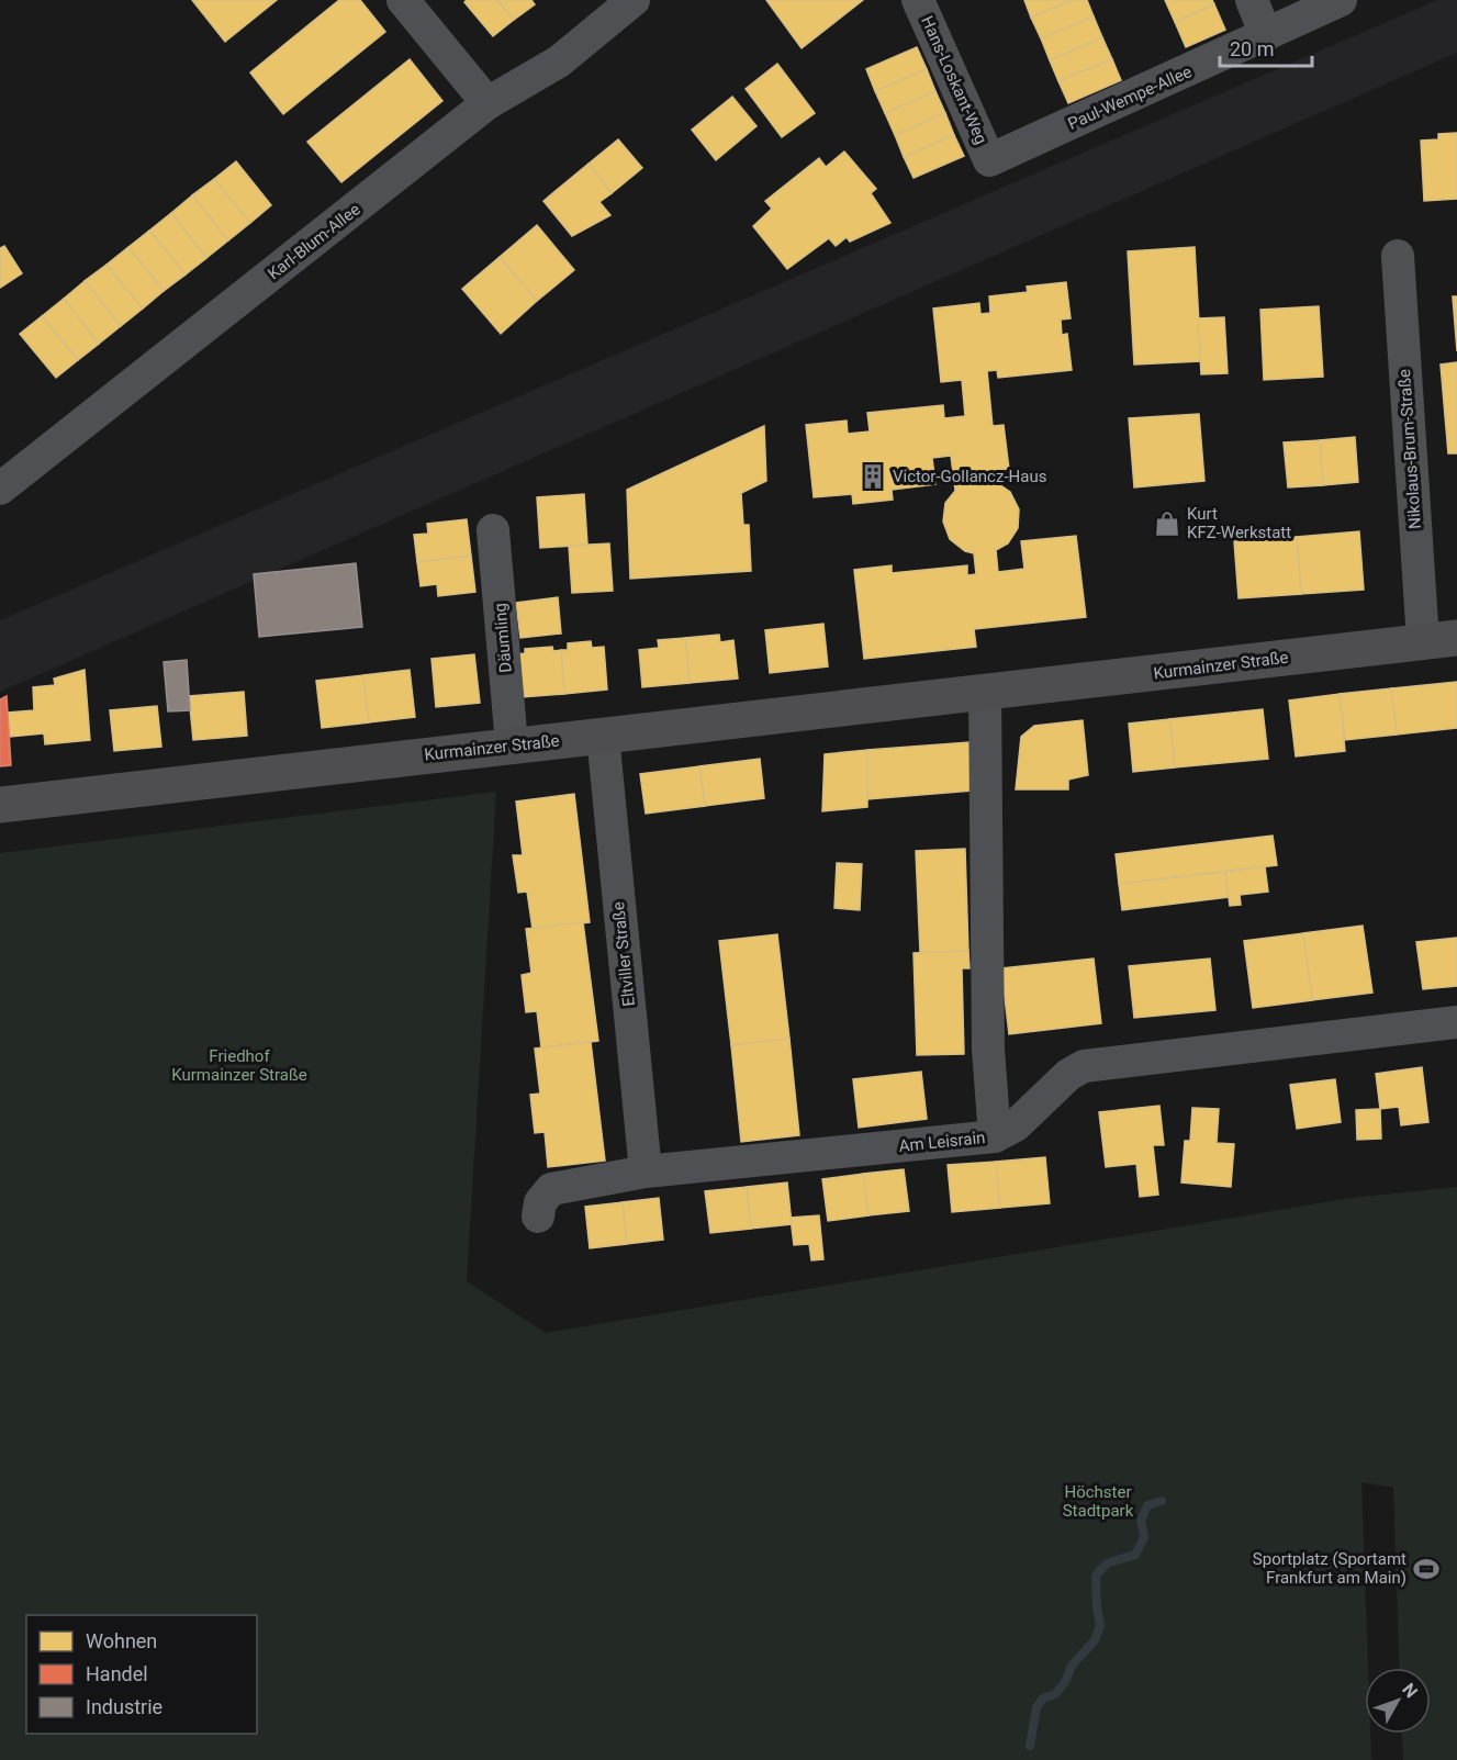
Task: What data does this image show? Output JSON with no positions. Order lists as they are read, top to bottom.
{
  "streets": {
    "main road": ["Kurmainzer Straße"],
    "street": [
      "Hans-Loskant-Weg",
      "Paul-Wempe-Allee",
      "Karl-Blum-Allee",
      "Nikolaus-Brum-Straße",
      "Däumling",
      "Eltviller Straße",
      "Am Leisrain"
    ]
  },
  "crossings": [
    ["Hans-Loskant-Weg", "Paul-Wempe-Allee"],
    ["Nikolaus-Brum-Straße", "Kurmainzer Straße"],
    ["Däumling", "Kurmainzer Straße"],
    ["Kurmainzer Straße", "Eltviller Straße"],
    ["Eltviller Straße", "Am Leisrain"]
  ],
  "parks": ["Friedhof Kurmainzer Straße", "Höchster Stadtpark"],
  "places": {
    "building": ["Victor-Gollancz-Haus"],
    "shop": ["Kurt KFZ-Werkstatt"],
    "sports": ["Sportplatz (Sportamt Frankfurt am Main)"]
  },
  "legend": ["Wohnen", "Handel", "Industrie"],
  "scale_bar": "20 m",
  "north": "top right"
}
